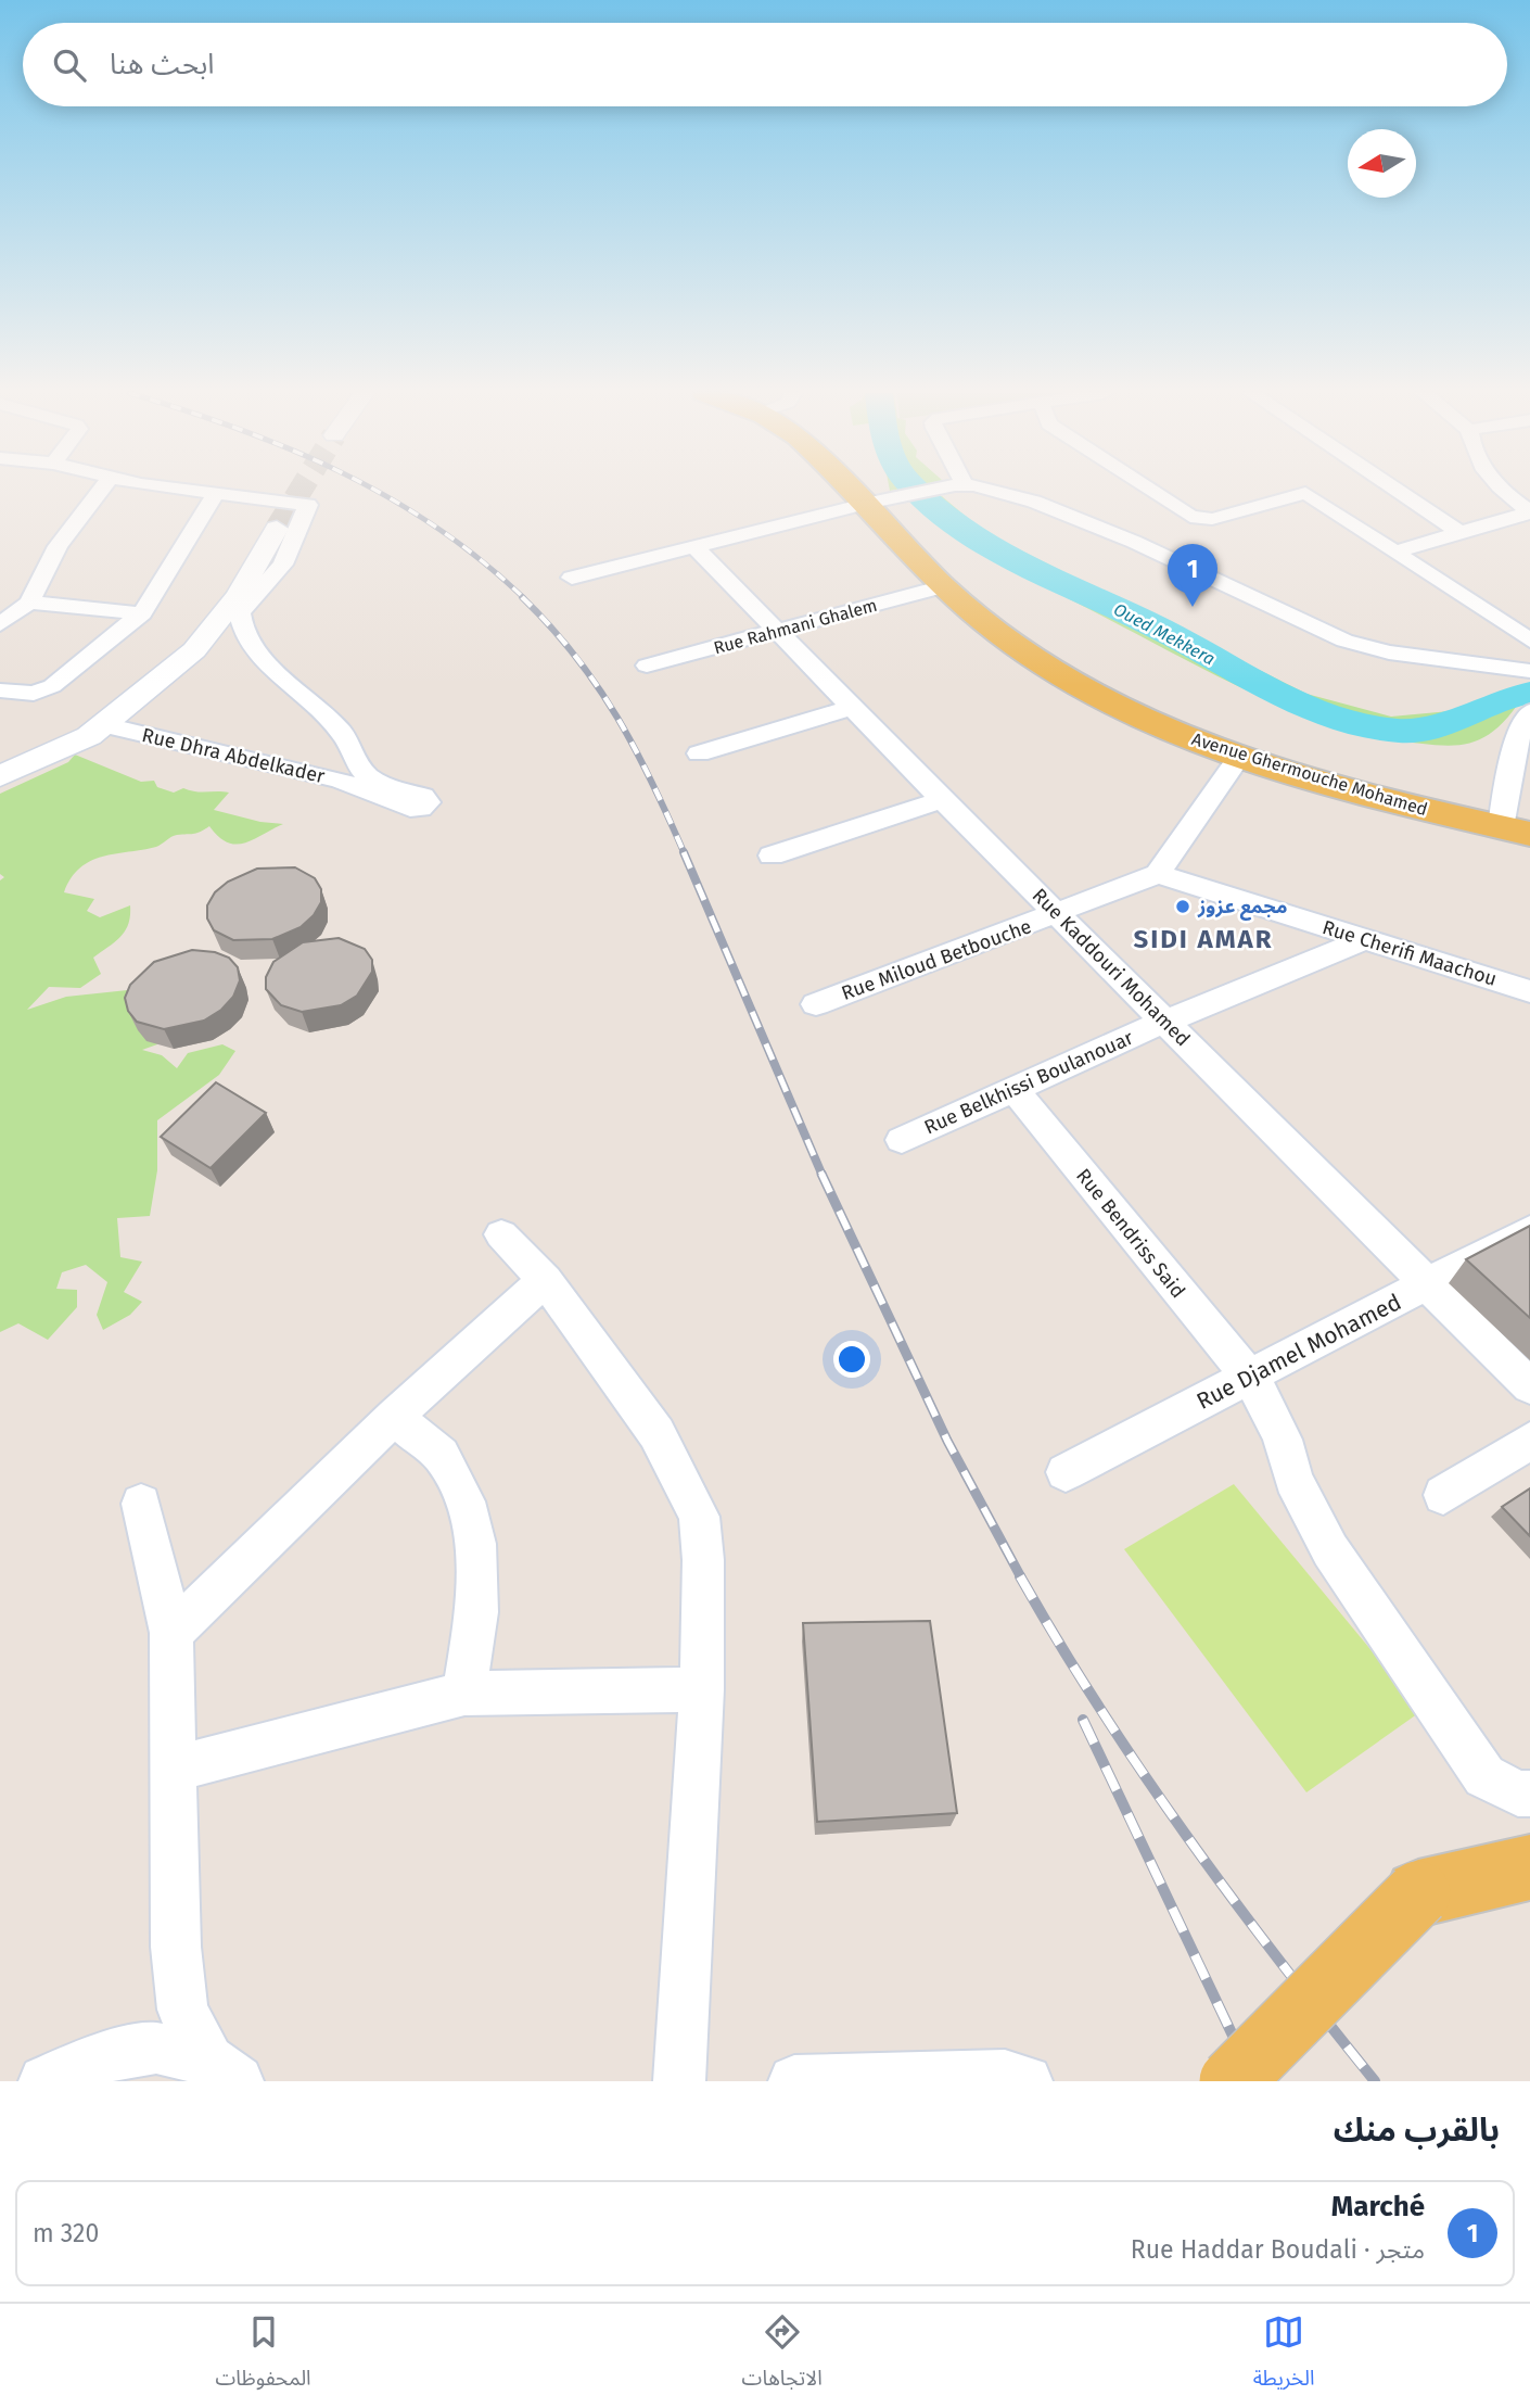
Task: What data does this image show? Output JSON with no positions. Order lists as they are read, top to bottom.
{
  "streets": {
    "main road": ["Avenue Ghermouche Mohamed"],
    "street": [
      "Rue Rahmani Ghalem",
      "Rue Dhra Abdelkader",
      "Rue Cherifi Maachou",
      "Rue Miloud Betbouche",
      "Rue Kaddouri Mohamed",
      "Rue Belkhissi Boulanouar",
      "Rue Bendriss Said",
      "Rue Djamel Mohamed"
    ]
  },
  "crossings": [
    ["Rue Rahmani Ghalem", "Avenue Ghermouche Mohamed"],
    ["Rue Rahmani Ghalem", "Rue Kaddouri Mohamed"],
    ["Rue Cherifi Maachou", "Rue Miloud Betbouche"],
    ["Rue Cherifi Maachou", "Rue Belkhissi Boulanouar"],
    ["Rue Miloud Betbouche", "Rue Kaddouri Mohamed"],
    ["Rue Kaddouri Mohamed", "Rue Belkhissi Boulanouar"],
    ["Rue Kaddouri Mohamed", "Rue Djamel Mohamed"],
    ["Rue Belkhissi Boulanouar", "Rue Bendriss Said"],
    ["Rue Bendriss Said", "Rue Djamel Mohamed"]
  ],
  "districts": ["SIDI AMAR"],
  "water": ["Oued Mekkera"],
  "places": ["مجمع عزوز"],
  "north": "left",
  "page": {
    "search": "ابحث هنا",
    "pins": "1",
    "heading": "بالقرب منك",
    "list": [
      {
        "mark": "1",
        "name": "Marché",
        "note": "متجر · Rue Haddar Boudali",
        "value": "320 m"
      }
    ],
    "nav": ["الخريطة", "الاتجاهات", "المحفوظات"]
  }
}
